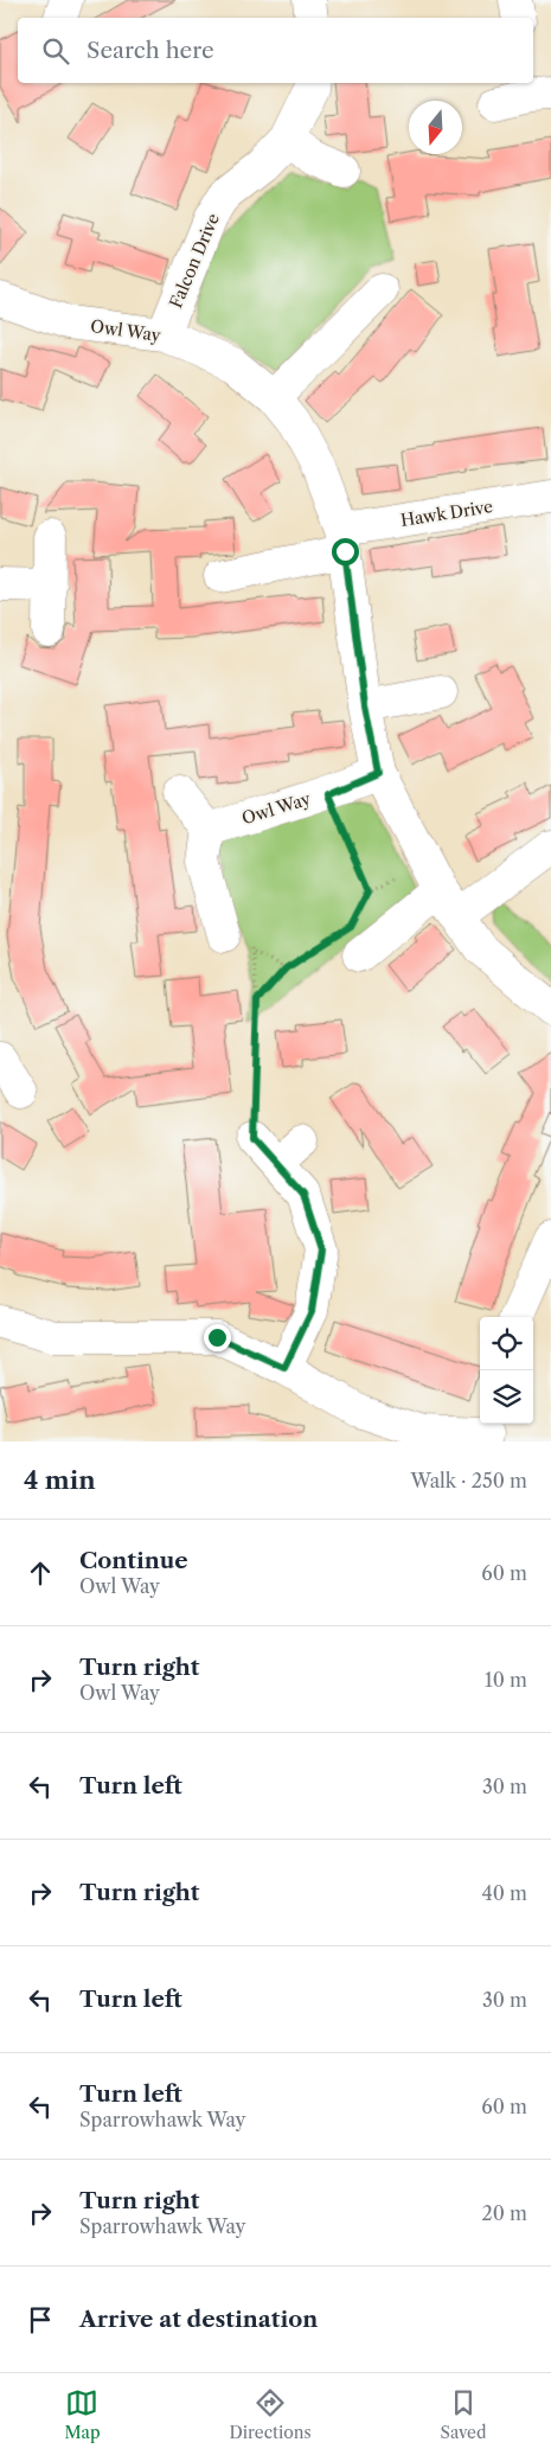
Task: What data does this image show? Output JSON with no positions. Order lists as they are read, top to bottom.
{
  "streets": {
    "street": ["Falcon Drive", "Owl Way", "Hawk Drive"]
  },
  "crossings": [
    ["Falcon Drive", "Owl Way"],
    ["Owl Way", "Hawk Drive"]
  ],
  "north": "bottom",
  "page": {
    "search": "Search here",
    "heading": ["4 min", "Walk · 250 m"],
    "list": [
      ["Continue", "Owl Way", "60 m"],
      ["Turn right", "Owl Way", "10 m"],
      ["Turn left", "30 m"],
      ["Turn right", "40 m"],
      ["Turn left", "30 m"],
      ["Turn left", "Sparrowhawk Way", "60 m"],
      ["Turn right", "Sparrowhawk Way", "20 m"],
      "Arrive at destination"
    ],
    "nav": ["Map", "Directions", "Saved"]
  }
}
